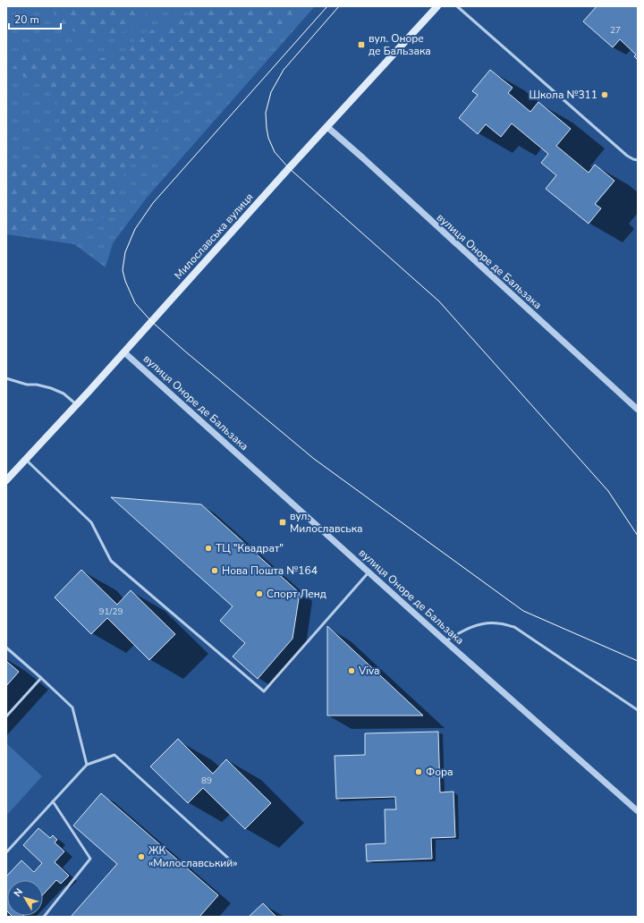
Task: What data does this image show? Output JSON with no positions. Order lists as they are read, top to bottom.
{
  "streets": {
    "main road": ["Милославська вулиця"],
    "street": ["вулиця Оноре де Бальзака"]
  },
  "crossings": [
    ["Милославська вулиця", "вулиця Оноре де Бальзака"]
  ],
  "places": {
    "transit": ["вул. Оноре де Бальзака", "вул. Милославська"],
    "other": [
      "Школа №311",
      "ТЦ \"Квадрат\"",
      "Нова Пошта №164",
      "Спорт Ленд",
      "Viva",
      "Фора",
      "ЖК «Милославський»"
    ]
  },
  "house_numbers": ["27", "91/29", "89"],
  "scale_bar": "20 m",
  "north": "top left"
}
